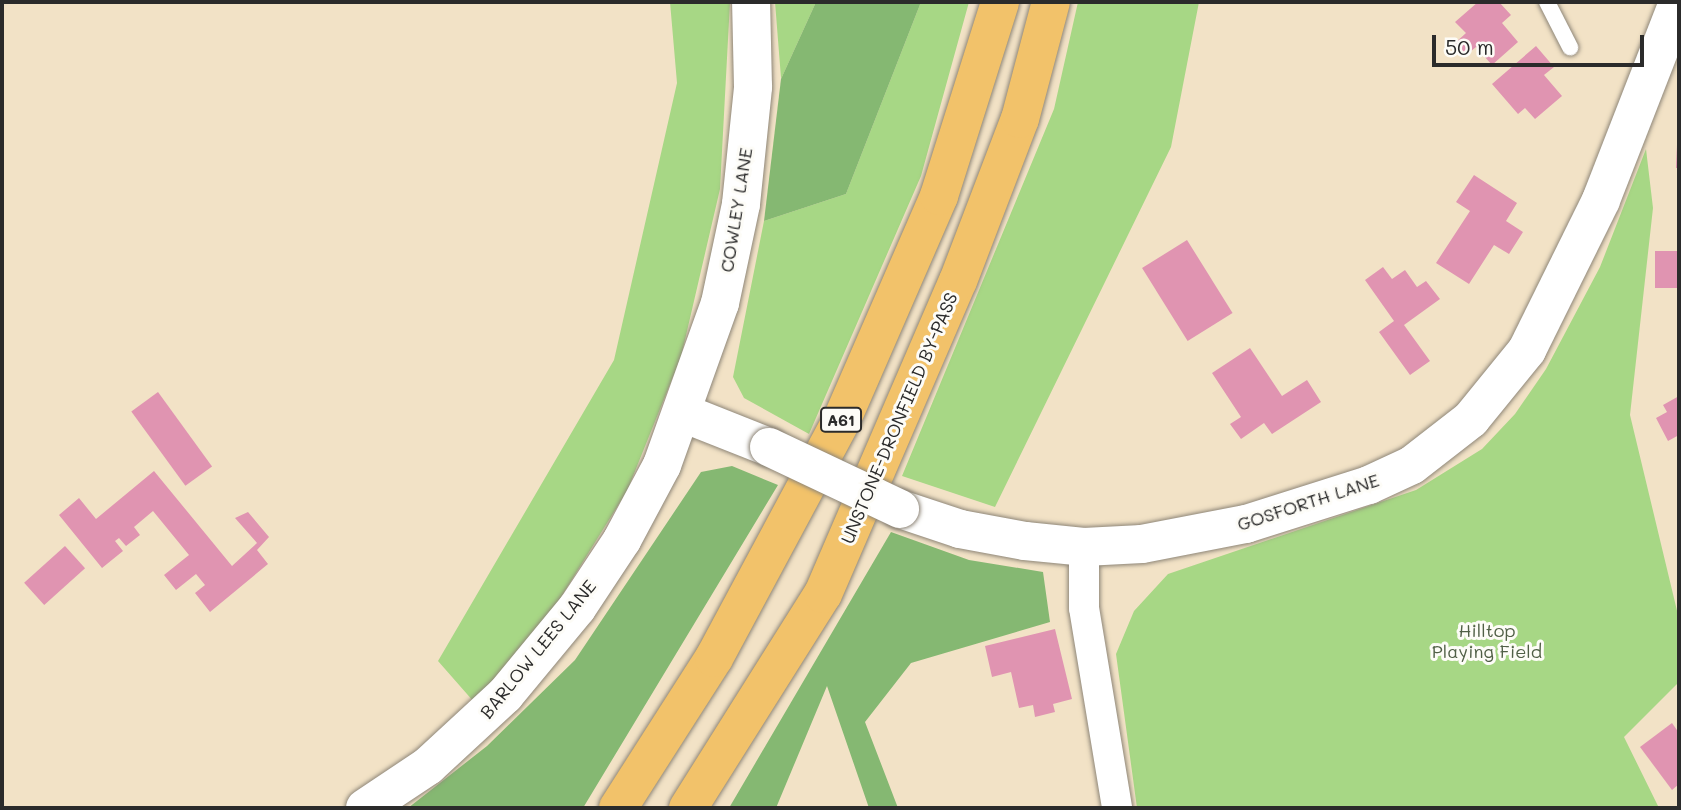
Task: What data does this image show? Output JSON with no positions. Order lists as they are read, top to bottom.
{
  "streets": {
    "highway": ["UNSTONE-DRONFIELD BY-PASS", "A61"],
    "street": ["COWLEY LANE", "GOSFORTH LANE", "BARLOW LEES LANE"]
  },
  "crossings": [
    ["COWLEY LANE", "GOSFORTH LANE"],
    ["COWLEY LANE", "BARLOW LEES LANE"],
    ["GOSFORTH LANE", "BARLOW LEES LANE"]
  ],
  "parks": ["Hilltop Playing Field"],
  "scale_bar": "50 m"
}
